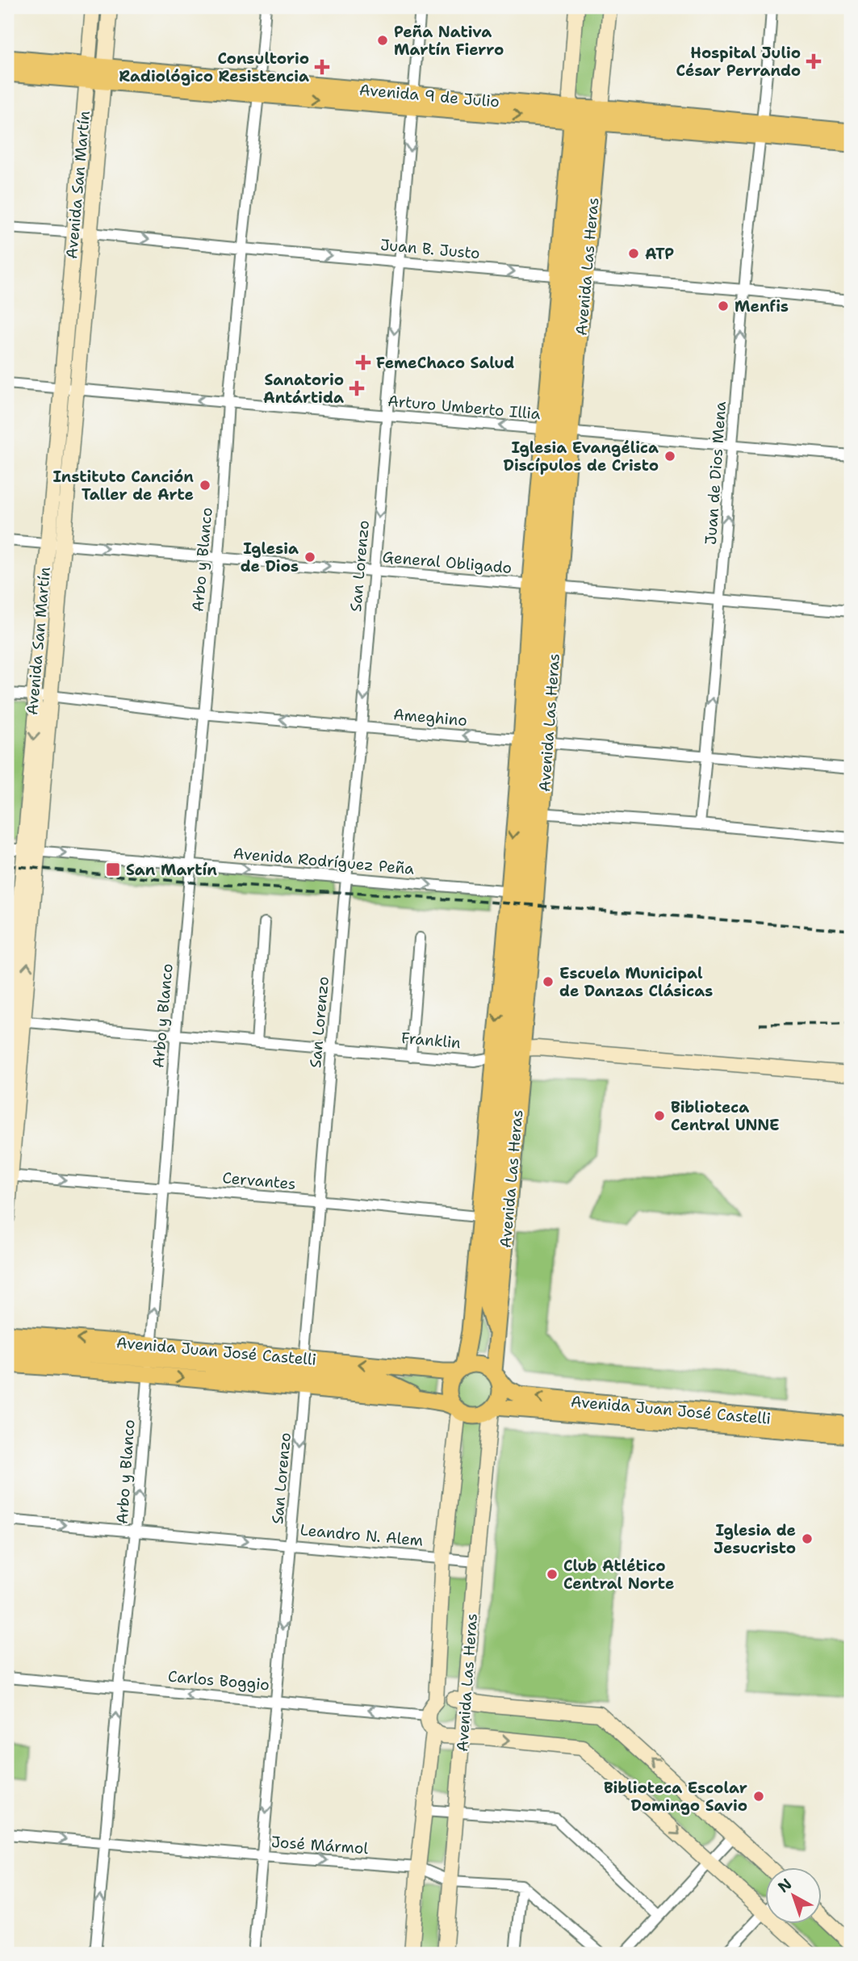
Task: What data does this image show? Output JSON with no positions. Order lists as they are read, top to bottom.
{
  "streets": {
    "main road": [
      "Avenida 9 de Julio",
      "Avenida San Martín",
      "Avenida Las Heras",
      "Franklin",
      "Avenida Juan José Castelli"
    ],
    "street": [
      "Juan B. Justo",
      "Arturo Umberto Illia",
      "Juan de Dios Mena",
      "Arbo y Blanco",
      "General Obligado",
      "San Lorenzo",
      "Ameghino",
      "Avenida Rodríguez Peña",
      "Cervantes",
      "Leandro N. Alem",
      "Carlos Boggio",
      "José Mármol"
    ]
  },
  "crossings": [
    ["Avenida 9 de Julio", "Avenida San Martín"],
    ["Avenida 9 de Julio", "Avenida Las Heras"],
    ["Avenida 9 de Julio", "Juan de Dios Mena"],
    ["Avenida 9 de Julio", "Arbo y Blanco"],
    ["Avenida 9 de Julio", "San Lorenzo"],
    ["Avenida San Martín", "Juan B. Justo"],
    ["Avenida San Martín", "Arturo Umberto Illia"],
    ["Avenida San Martín", "General Obligado"],
    ["Avenida San Martín", "Ameghino"],
    ["Avenida San Martín", "Avenida Rodríguez Peña"],
    ["Avenida San Martín", "Franklin"],
    ["Avenida San Martín", "Cervantes"],
    ["Juan B. Justo", "Avenida Las Heras"],
    ["Juan B. Justo", "Juan de Dios Mena"],
    ["Juan B. Justo", "Arbo y Blanco"],
    ["Juan B. Justo", "San Lorenzo"],
    ["Avenida Las Heras", "Arturo Umberto Illia"],
    ["Avenida Las Heras", "General Obligado"],
    ["Avenida Las Heras", "Ameghino"],
    ["Avenida Las Heras", "Avenida Rodríguez Peña"],
    ["Avenida Las Heras", "Franklin"],
    ["Avenida Las Heras", "Cervantes"],
    ["Avenida Las Heras", "Avenida Juan José Castelli"],
    ["Avenida Las Heras", "Leandro N. Alem"],
    ["Avenida Las Heras", "Carlos Boggio"],
    ["Avenida Las Heras", "José Mármol"],
    ["Arturo Umberto Illia", "Juan de Dios Mena"],
    ["Arturo Umberto Illia", "Arbo y Blanco"],
    ["Arturo Umberto Illia", "San Lorenzo"],
    ["Juan de Dios Mena", "General Obligado"],
    ["Juan de Dios Mena", "Ameghino"],
    ["Arbo y Blanco", "General Obligado"],
    ["Arbo y Blanco", "Ameghino"],
    ["Arbo y Blanco", "Avenida Rodríguez Peña"],
    ["Arbo y Blanco", "Franklin"],
    ["Arbo y Blanco", "Cervantes"],
    ["Arbo y Blanco", "Avenida Juan José Castelli"],
    ["Arbo y Blanco", "Leandro N. Alem"],
    ["Arbo y Blanco", "Carlos Boggio"],
    ["Arbo y Blanco", "José Mármol"],
    ["General Obligado", "San Lorenzo"],
    ["San Lorenzo", "Ameghino"],
    ["San Lorenzo", "Avenida Rodríguez Peña"],
    ["San Lorenzo", "Franklin"],
    ["San Lorenzo", "Cervantes"],
    ["San Lorenzo", "Avenida Juan José Castelli"],
    ["San Lorenzo", "Leandro N. Alem"],
    ["San Lorenzo", "Carlos Boggio"],
    ["San Lorenzo", "José Mármol"]
  ],
  "one_way": [
    "Juan B. Justo",
    "Arturo Umberto Illia",
    "Juan de Dios Mena",
    "General Obligado",
    "San Lorenzo",
    "Ameghino",
    "Avenida Rodríguez Peña",
    "Leandro N. Alem",
    "Carlos Boggio",
    "José Mármol"
  ],
  "places": {
    "other": [
      "Peña Nativa Martín Fierro",
      "ATP",
      "Menfis",
      "Iglesia Evangélica Discípulos de Cristo",
      "Instituto Canción Taller de Arte",
      "Iglesia de Dios",
      "Escuela Municipal de Danzas Clásicas",
      "Biblioteca Central UNNE",
      "Iglesia de Jesucristo",
      "Club Atlético Central Norte",
      "Biblioteca Escolar Domingo Savio"
    ],
    "health": [
      "Hospital Julio César Perrando",
      "Consultorio Radiológico Resistencia",
      "FemeChaco Salud",
      "Sanatorio Antártida"
    ],
    "transit": ["San Martín"]
  },
  "north": "top left"
}
